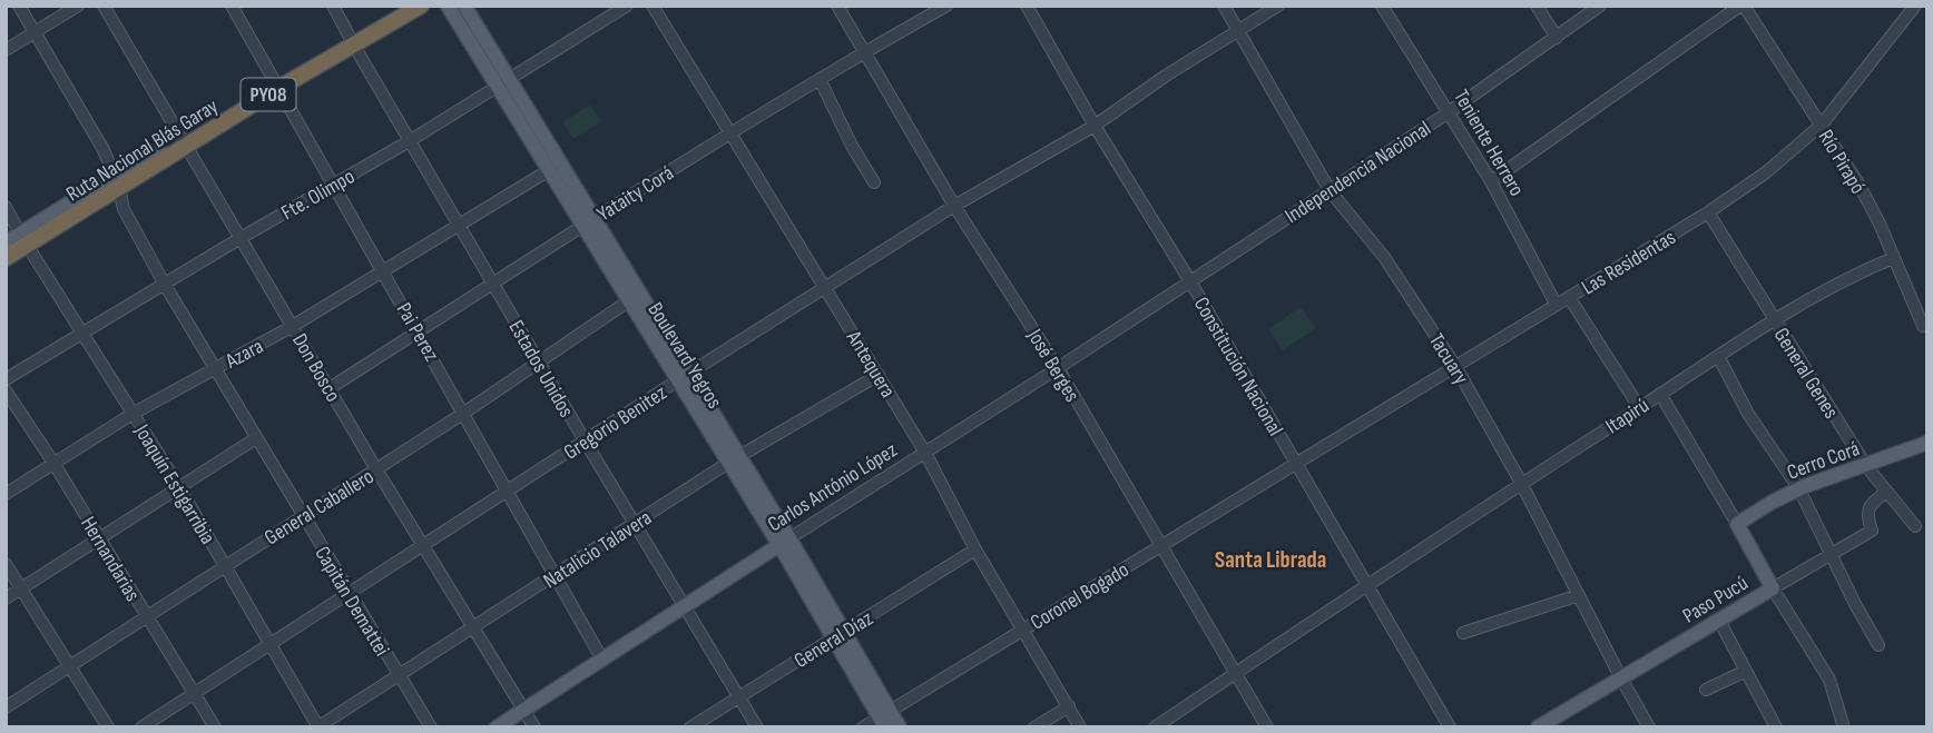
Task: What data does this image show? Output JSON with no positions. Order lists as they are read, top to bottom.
{
  "streets": {
    "highway": ["PY08", "Ruta Nacional Blás Garay"],
    "main road": [
      "Boulevard Yegros",
      "Cerro Corá",
      "Carlos António López",
      "Paso Pucú"
    ],
    "street": [
      "Teniente Herrero",
      "Río Pirapó",
      "Independencia Nacional",
      "Yataity Corá",
      "Fte. Olimpo",
      "Las Residentas",
      "Pai Perez",
      "Azara",
      "Tacuary",
      "Antequera",
      "José Berges",
      "Constitución Nacional",
      "Don Bosco",
      "Estados Unidos",
      "General Genes",
      "Itapirú",
      "Gregorio Benitez",
      "Joaquín Estigarribia",
      "General Caballero",
      "Natalicio Talavera",
      "Hernandarias",
      "Coronel Bogado",
      "Capitán Demattei",
      "General Díaz"
    ]
  },
  "crossings": [
    ["Teniente Herrero", "Independencia Nacional"],
    ["Teniente Herrero", "Las Residentas"],
    ["Ruta Nacional Blás Garay", "Pai Perez"],
    ["Ruta Nacional Blás Garay", "Don Bosco"],
    ["Ruta Nacional Blás Garay", "Estados Unidos"],
    ["Ruta Nacional Blás Garay", "Joaquín Estigarribia"],
    ["Ruta Nacional Blás Garay", "Capitán Demattei"],
    ["Río Pirapó", "Las Residentas"],
    ["Río Pirapó", "Itapirú"],
    ["Independencia Nacional", "Tacuary"],
    ["Independencia Nacional", "Constitución Nacional"],
    ["Independencia Nacional", "Carlos António López"],
    ["Yataity Corá", "Pai Perez"],
    ["Yataity Corá", "Boulevard Yegros"],
    ["Yataity Corá", "Antequera"],
    ["Yataity Corá", "José Berges"],
    ["Yataity Corá", "Don Bosco"],
    ["Yataity Corá", "Estados Unidos"],
    ["Fte. Olimpo", "Pai Perez"],
    ["Fte. Olimpo", "Boulevard Yegros"],
    ["Fte. Olimpo", "Don Bosco"],
    ["Fte. Olimpo", "Estados Unidos"],
    ["Fte. Olimpo", "Joaquín Estigarribia"],
    ["Fte. Olimpo", "Capitán Demattei"],
    ["Las Residentas", "Tacuary"],
    ["Las Residentas", "Constitución Nacional"],
    ["Las Residentas", "General Genes"],
    ["Las Residentas", "Coronel Bogado"],
    ["Pai Perez", "Azara"],
    ["Pai Perez", "Gregorio Benitez"],
    ["Pai Perez", "Carlos António López"],
    ["Pai Perez", "General Caballero"],
    ["Pai Perez", "Natalicio Talavera"],
    ["Azara", "Boulevard Yegros"],
    ["Azara", "Don Bosco"],
    ["Azara", "Estados Unidos"],
    ["Azara", "Joaquín Estigarribia"],
    ["Azara", "Hernandarias"],
    ["Azara", "Capitán Demattei"],
    ["Boulevard Yegros", "Gregorio Benitez"],
    ["Boulevard Yegros", "Carlos António López"],
    ["Boulevard Yegros", "General Caballero"],
    ["Boulevard Yegros", "Natalicio Talavera"],
    ["Boulevard Yegros", "Coronel Bogado"],
    ["Boulevard Yegros", "General Díaz"],
    ["Tacuary", "Itapirú"],
    ["Tacuary", "Gregorio Benitez"],
    ["Tacuary", "Paso Pucú"],
    ["Antequera", "Gregorio Benitez"],
    ["Antequera", "Carlos António López"],
    ["Antequera", "Natalicio Talavera"],
    ["Antequera", "Coronel Bogado"],
    ["Antequera", "General Díaz"],
    ["José Berges", "Itapirú"],
    ["José Berges", "Gregorio Benitez"],
    ["José Berges", "Carlos António López"],
    ["José Berges", "Coronel Bogado"],
    ["Constitución Nacional", "Itapirú"],
    ["Constitución Nacional", "Gregorio Benitez"],
    ["Constitución Nacional", "Carlos António López"],
    ["Constitución Nacional", "Coronel Bogado"],
    ["Don Bosco", "Gregorio Benitez"],
    ["Don Bosco", "Carlos António López"],
    ["Don Bosco", "General Caballero"],
    ["Don Bosco", "Natalicio Talavera"],
    ["Estados Unidos", "Gregorio Benitez"],
    ["Estados Unidos", "Carlos António López"],
    ["Estados Unidos", "General Caballero"],
    ["Estados Unidos", "Natalicio Talavera"],
    ["Estados Unidos", "General Díaz"],
    ["General Genes", "Itapirú"],
    ["General Genes", "Cerro Corá"],
    ["General Genes", "Paso Pucú"],
    ["Gregorio Benitez", "Joaquín Estigarribia"],
    ["Gregorio Benitez", "Hernandarias"],
    ["Gregorio Benitez", "Capitán Demattei"],
    ["Joaquín Estigarribia", "General Caballero"],
    ["Joaquín Estigarribia", "Natalicio Talavera"],
    ["General Caballero", "Hernandarias"],
    ["General Caballero", "Capitán Demattei"],
    ["Natalicio Talavera", "Capitán Demattei"]
  ],
  "districts": ["Santa Librada"]
}
